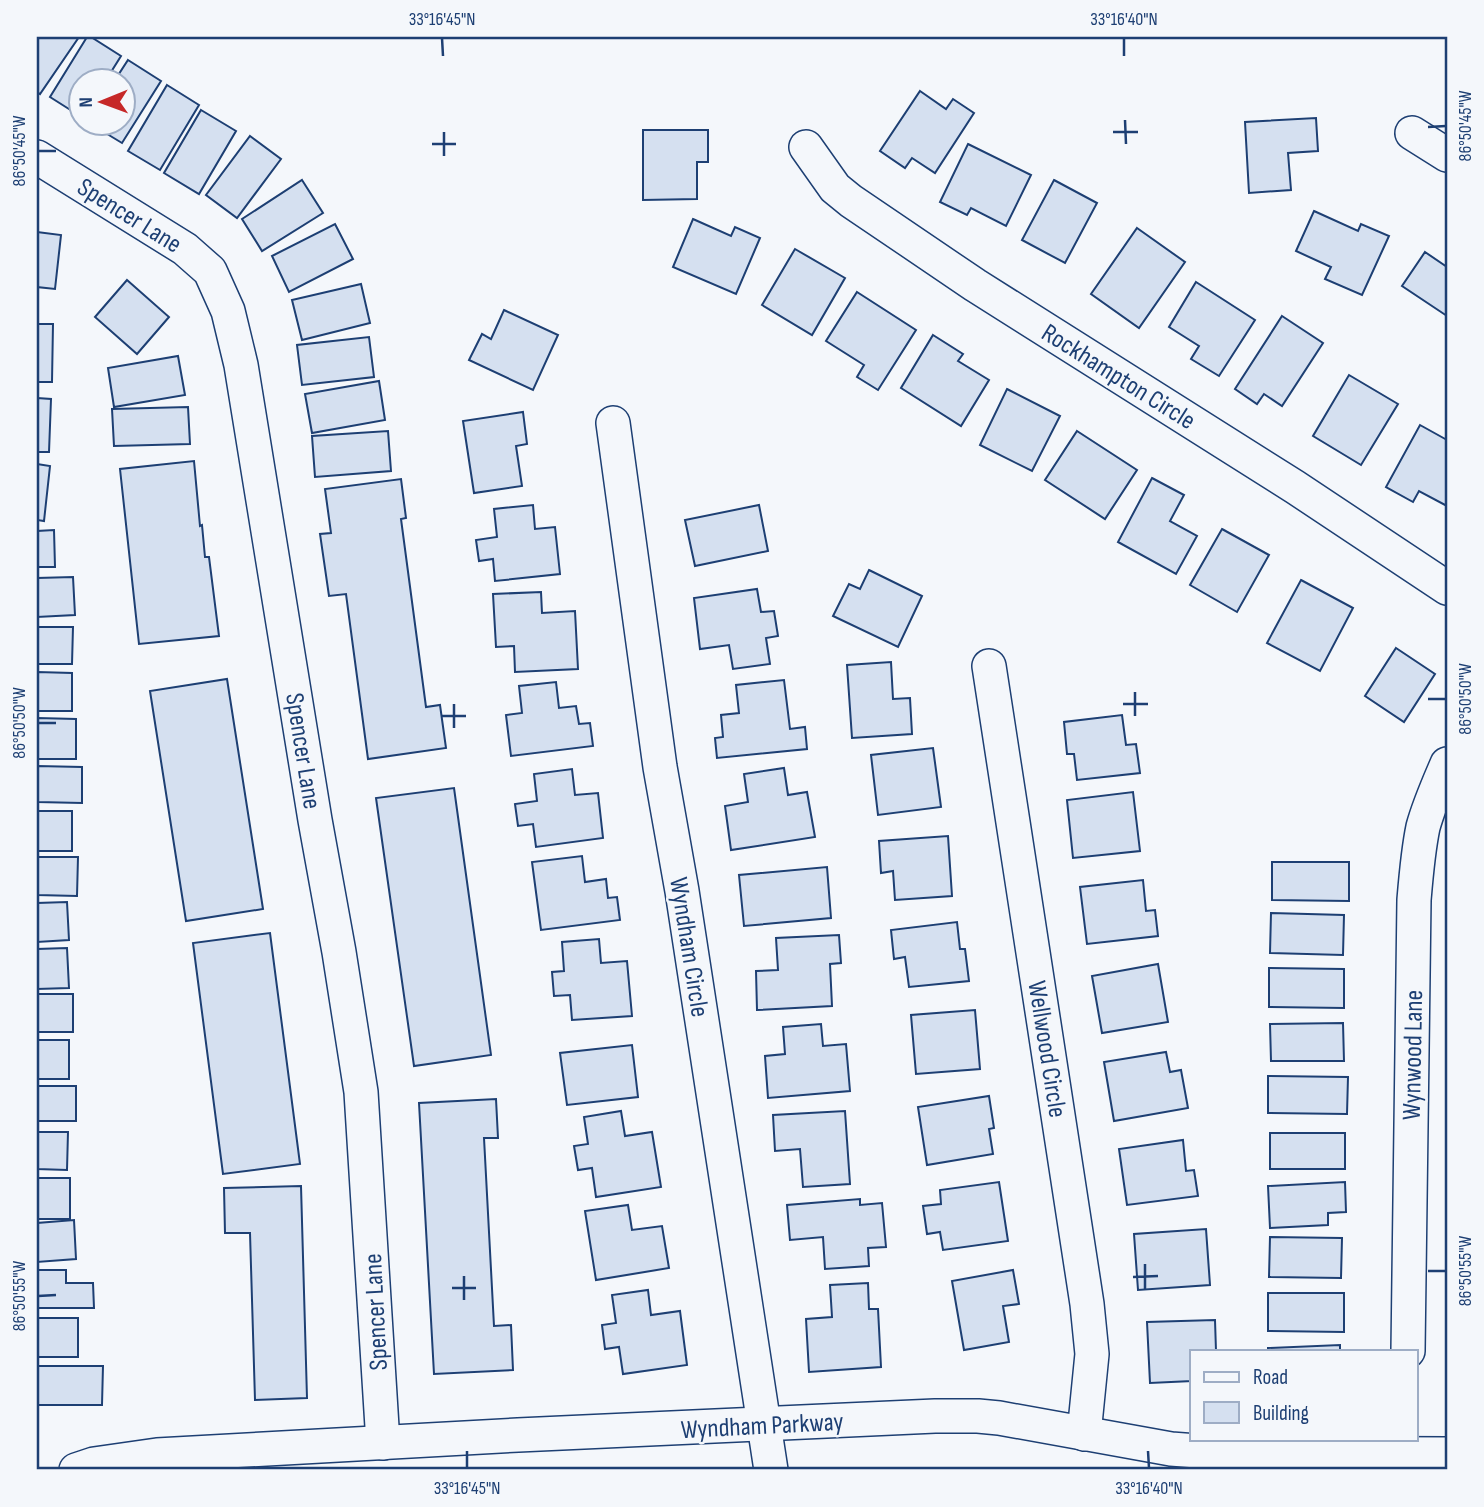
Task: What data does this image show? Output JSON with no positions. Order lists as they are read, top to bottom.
{
  "streets": {
    "street": [
      "Spencer Lane",
      "Rockhampton Circle",
      "Wyndham Circle",
      "Wellwood Circle",
      "Wynwood Lane",
      "Wyndham Parkway"
    ]
  },
  "crossings": [
    ["Spencer Lane", "Wyndham Parkway"],
    ["Wyndham Circle", "Wyndham Parkway"],
    ["Wellwood Circle", "Wyndham Parkway"]
  ],
  "legend": ["Road", "Building"],
  "north": "left",
  "coordinates": [
    "33°16'45\"N",
    "33°16'40\"N",
    "86°50'45\"W",
    "86°50'50\"W",
    "86°50'55\"W"
  ]
}
